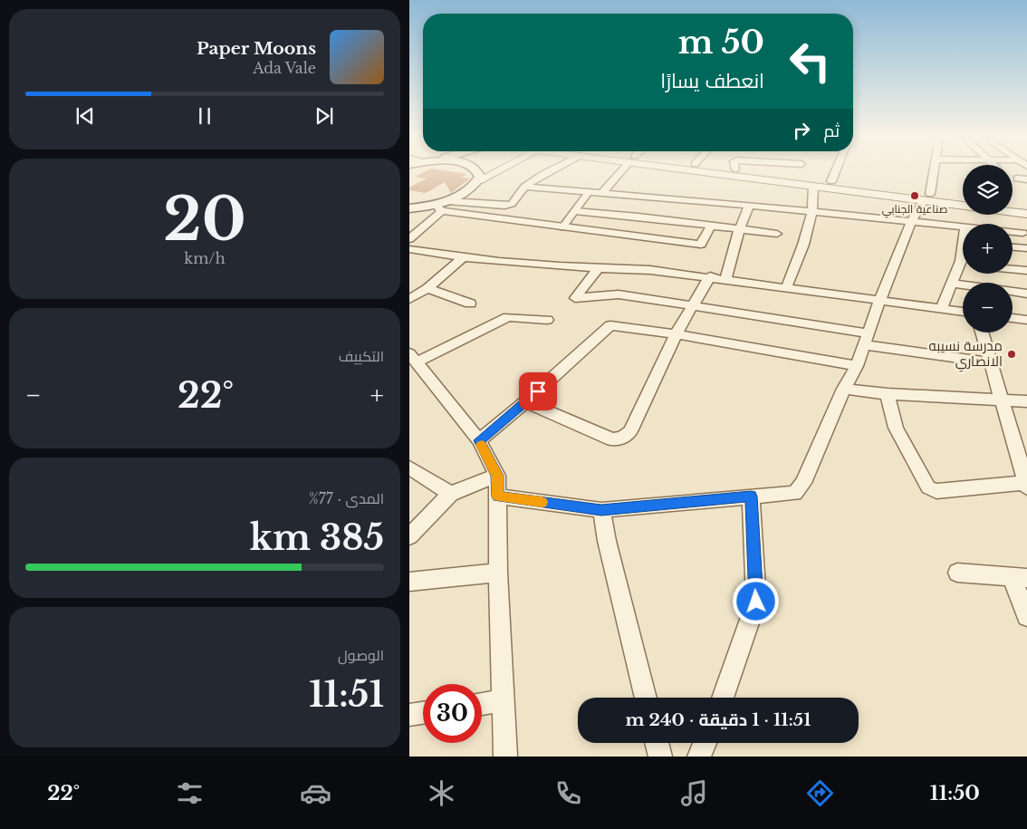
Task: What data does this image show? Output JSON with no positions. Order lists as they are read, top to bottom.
{
  "places": ["صناعية الجنابي", "مدرسة نسيبه الانصاري"],
  "page": {
    "turn": ["50 m", "انعطف يسارًا"],
    "song": ["Paper Moons", "Ada Vale"],
    "then": "ثم",
    "tile": [
      ["20", "km/h"],
      "التكييف",
      ["المدى · 77%", "385 km"],
      ["الوصول", "11:51"]
    ],
    "map_buttons": ["+", "−"],
    "heat": ["−", "22°", "+"],
    "limit": "30",
    "trip": "11:51 · 1 دقيقة · 240 m",
    "tabs": ["11:50", "22°"]
  }
}
